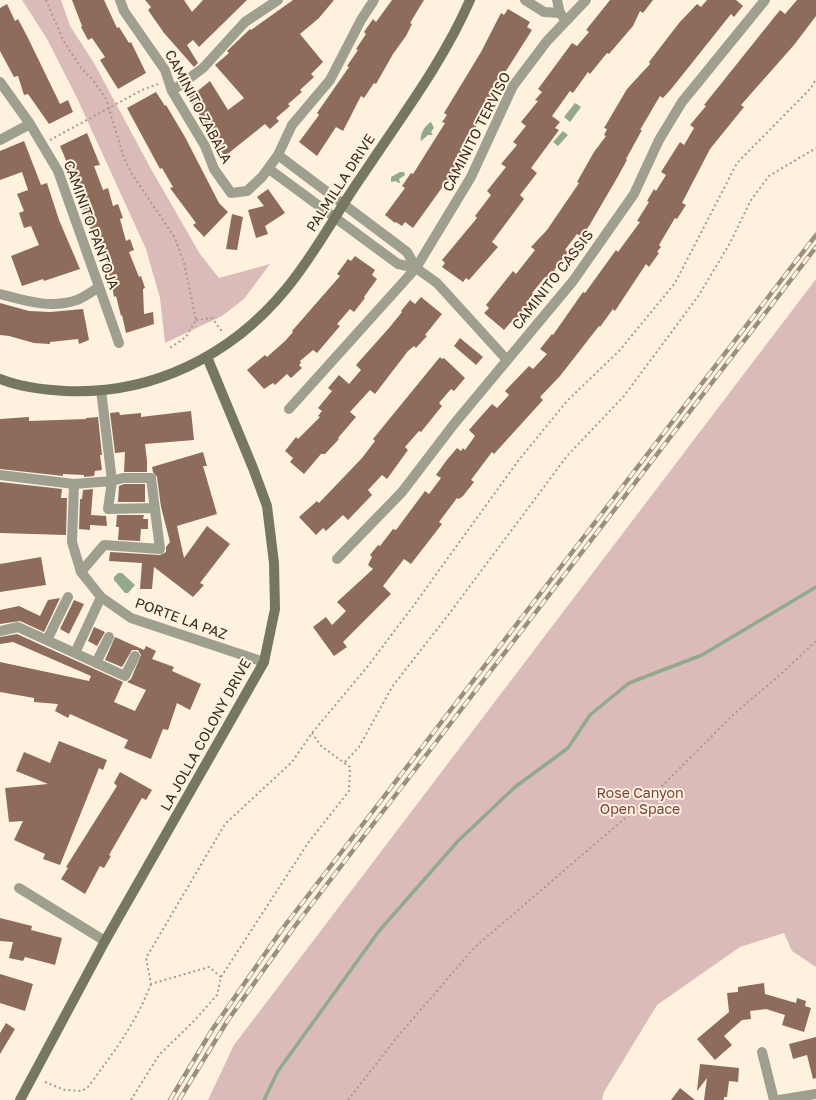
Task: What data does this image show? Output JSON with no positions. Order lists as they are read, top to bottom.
{
  "streets": {
    "street": [
      "CAMINITO ZABALA",
      "CAMINITO TERVISO",
      "PALMILLA DRIVE",
      "CAMINITO PANTOJA",
      "CAMINITO CASSIS",
      "PORTE LA PAZ",
      "LA JOLLA COLONY DRIVE"
    ]
  },
  "crossings": [
    ["PALMILLA DRIVE", "LA JOLLA COLONY DRIVE"],
    ["PORTE LA PAZ", "LA JOLLA COLONY DRIVE"]
  ],
  "parks": ["Rose Canyon Open Space"]
}
